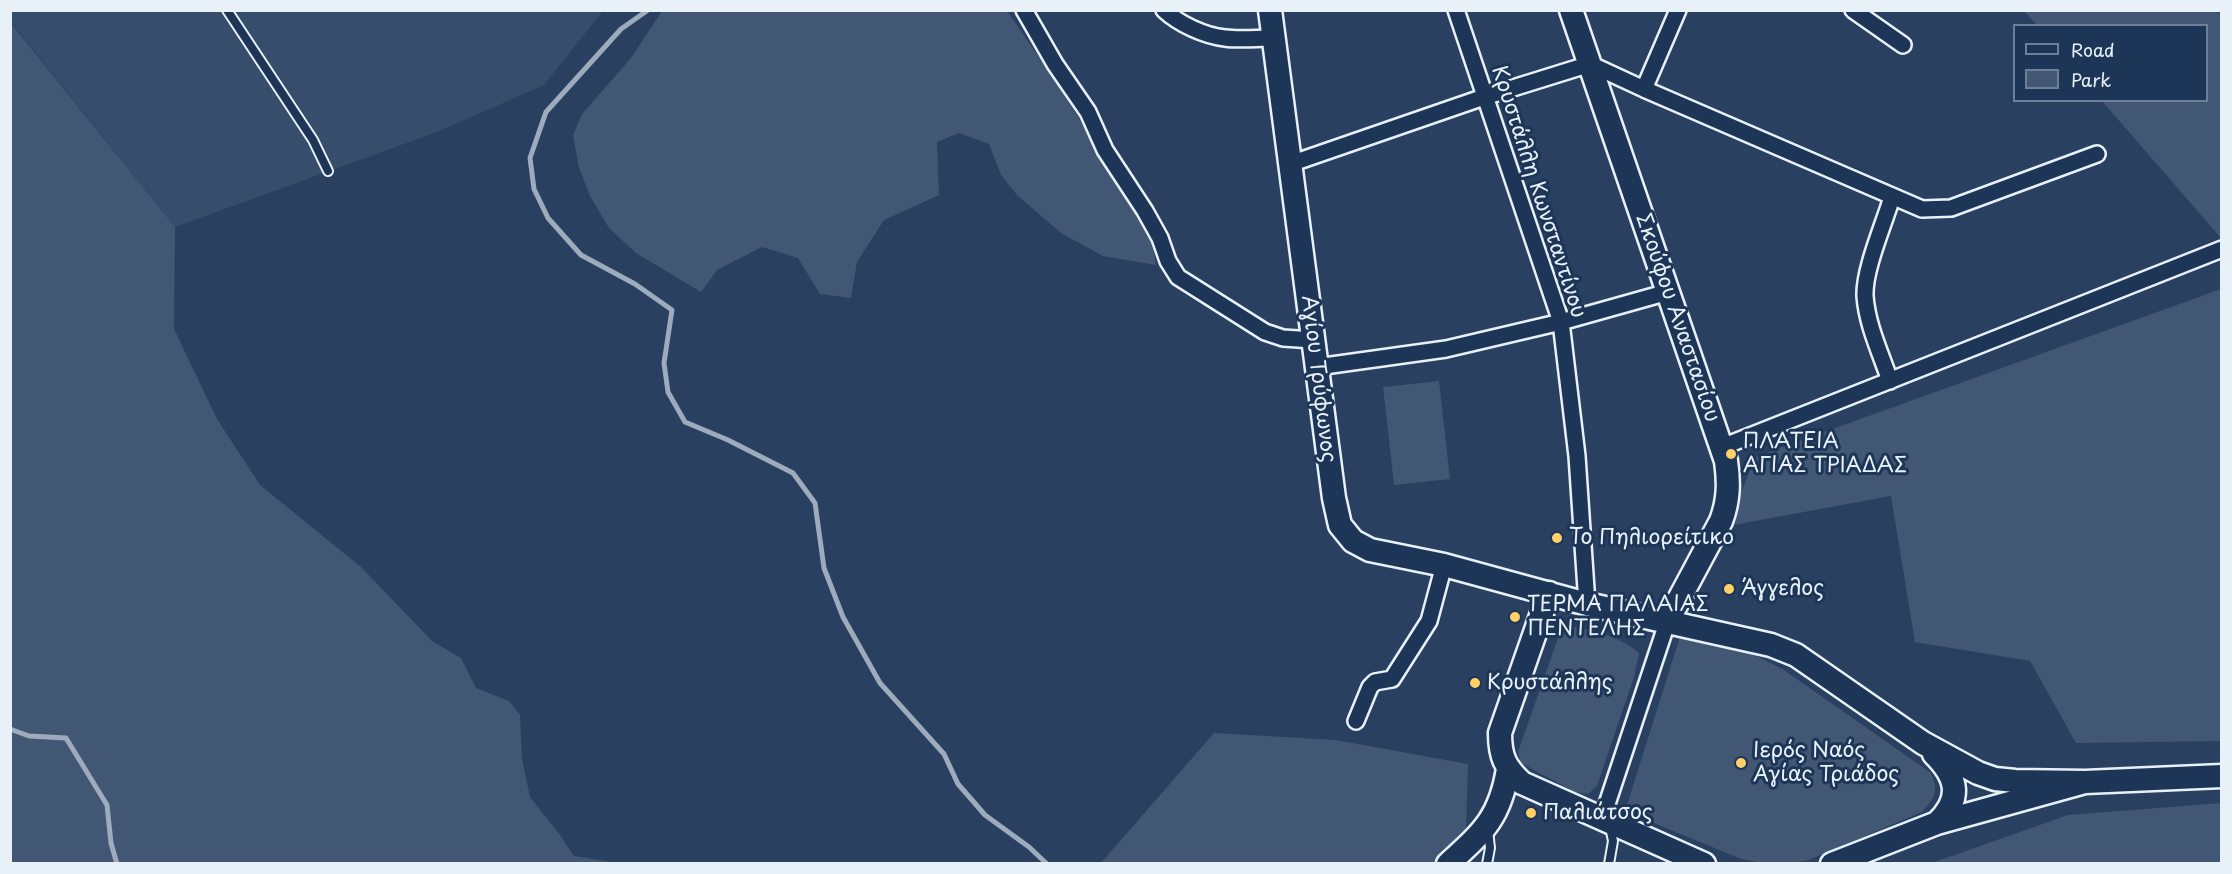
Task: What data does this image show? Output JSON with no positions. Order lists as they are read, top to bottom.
{
  "streets": {
    "main road": ["Σκούφου Αναστασίου", "Αγίου Τρύφωνος"],
    "street": ["Κρυστάλλη Κωνσταντίνου"]
  },
  "crossings": [
    ["Κρυστάλλη Κωνσταντίνου", "Αγίου Τρύφωνος"],
    ["Σκούφου Αναστασίου", "Αγίου Τρύφωνος"]
  ],
  "places": [
    "ΠΛΑΤΕΙΑ ΑΓΙΑΣ ΤΡΙΑΔΑΣ",
    "Το Πηλιορείτικο",
    "Άγγελος",
    "ΤΕΡΜΑ ΠΑΛΑΙΑΣ ΠΕΝΤΕΛΗΣ",
    "Κρυστάλλης",
    "Ιερός Ναός Αγίας Τριάδος",
    "Παλιάτσος"
  ],
  "legend": ["Road", "Park"]
}
